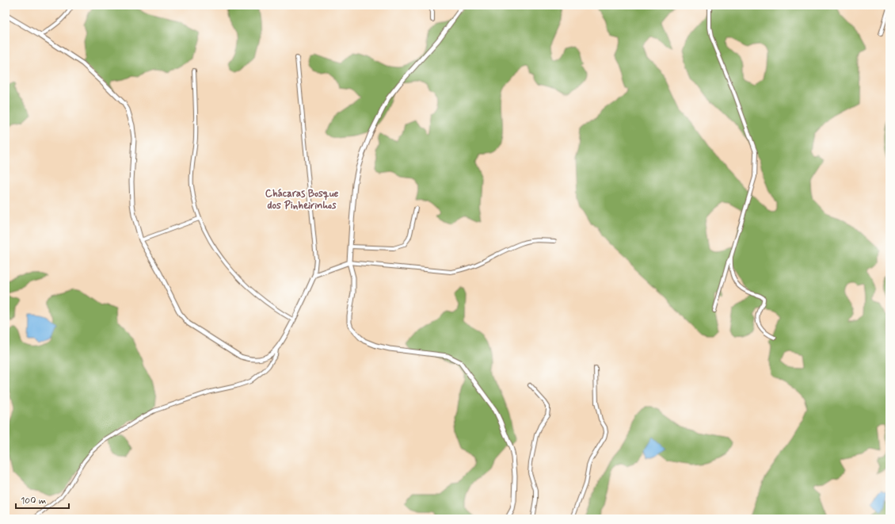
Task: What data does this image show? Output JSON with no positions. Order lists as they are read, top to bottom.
{
  "districts": ["Chácaras Bosque dos Pinheirinhos"],
  "scale_bar": "100 m"
}
